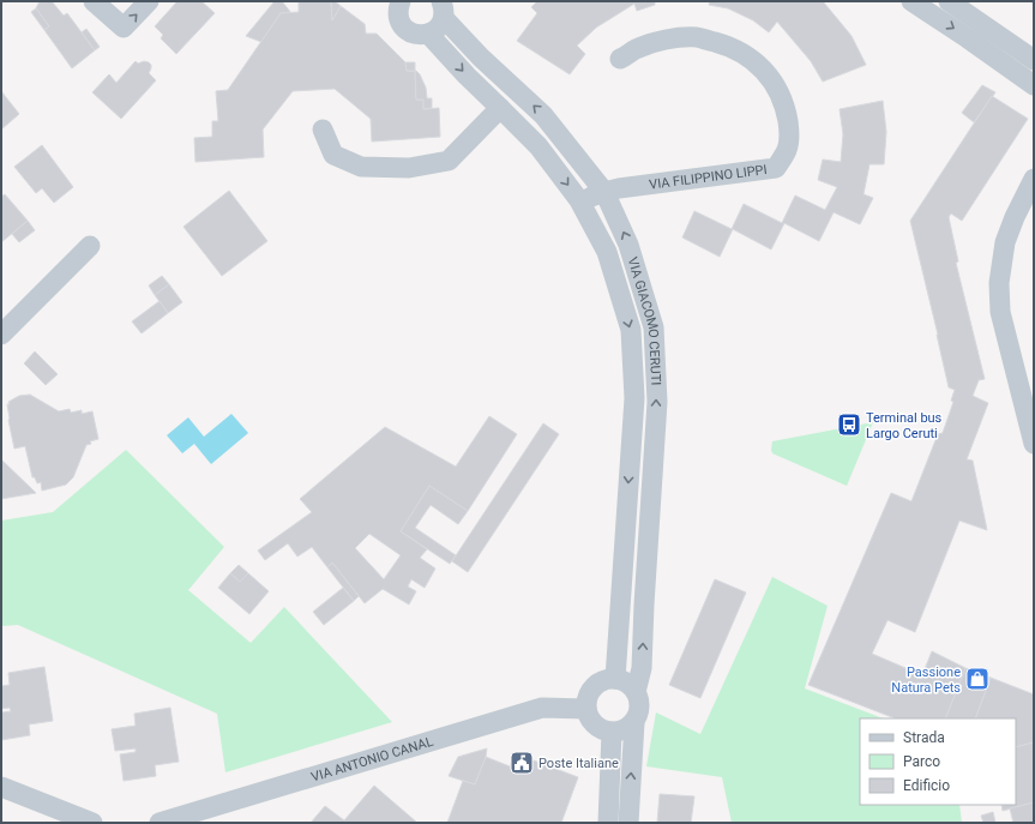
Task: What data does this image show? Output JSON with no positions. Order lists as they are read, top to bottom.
{
  "streets": {
    "street": ["VIA FILIPPINO LIPPI", "VIA GIACOMO CERUTI", "VIA ANTONIO CANAL"]
  },
  "crossings": [
    ["VIA FILIPPINO LIPPI", "VIA GIACOMO CERUTI"],
    ["VIA GIACOMO CERUTI", "VIA ANTONIO CANAL"]
  ],
  "places": {
    "bus stop": ["Terminal bus Largo Ceruti"],
    "shop": ["Passione Natura Pets"],
    "public building": ["Poste Italiane"]
  },
  "legend": ["Strada", "Parco", "Edificio"]
}
